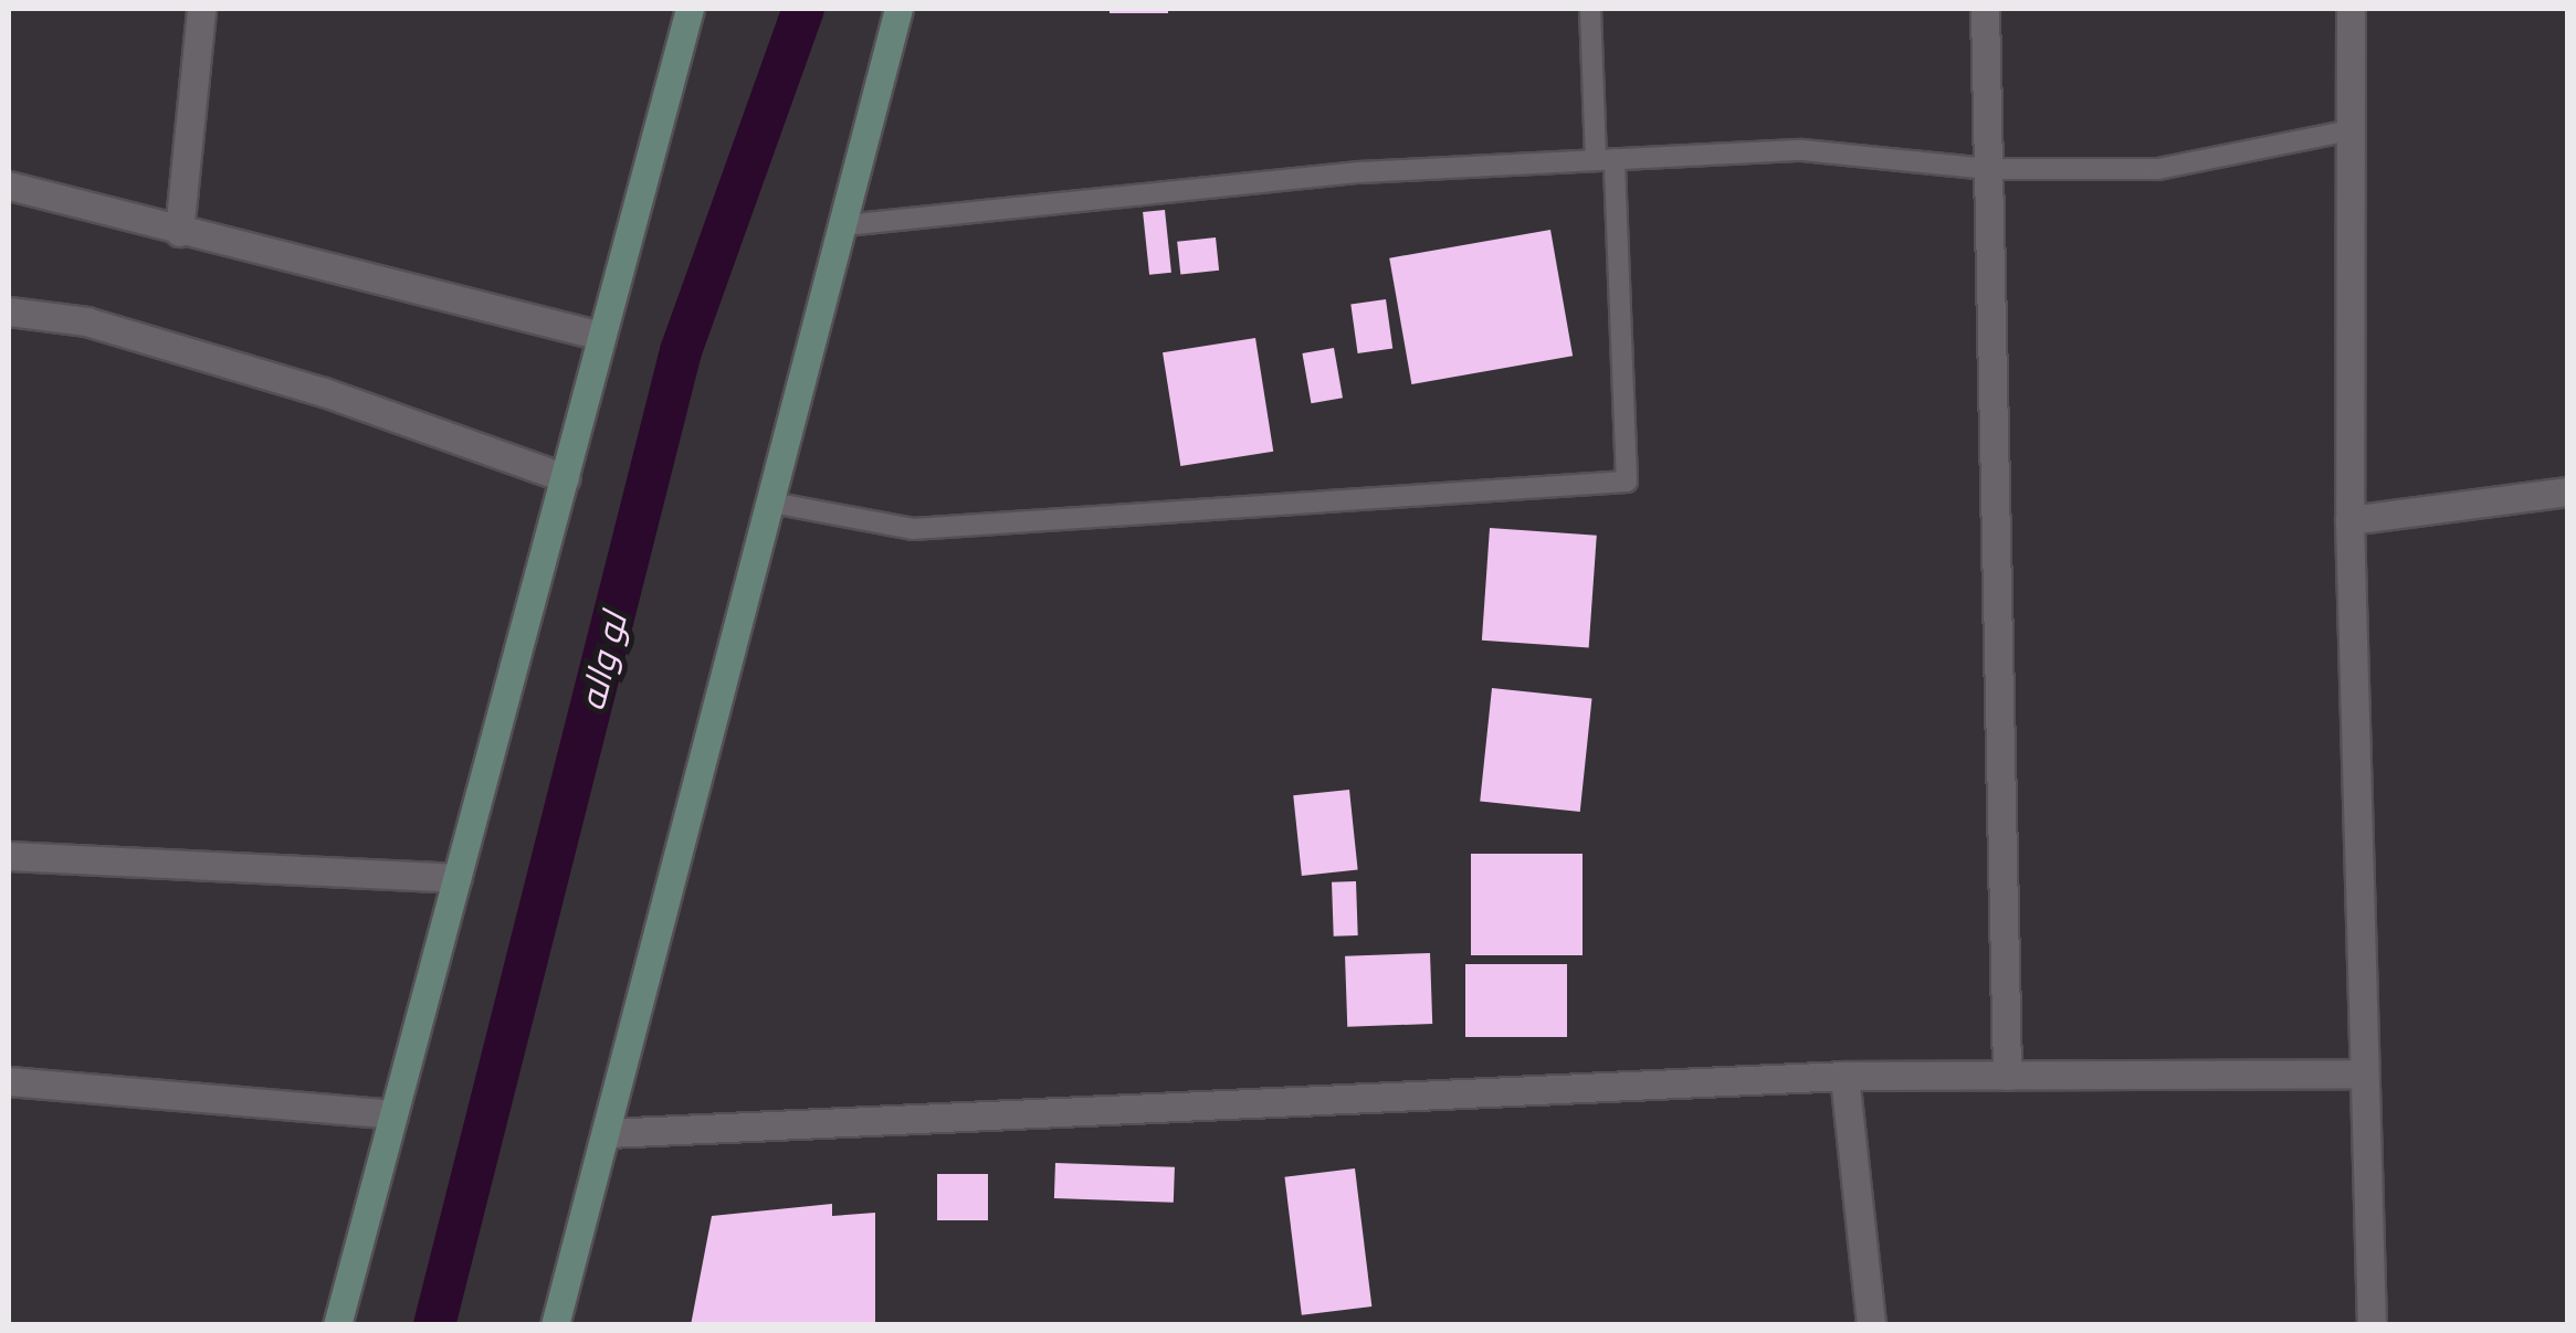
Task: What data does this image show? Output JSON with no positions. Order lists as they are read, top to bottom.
{
  "water": ["لو واله"]
}
